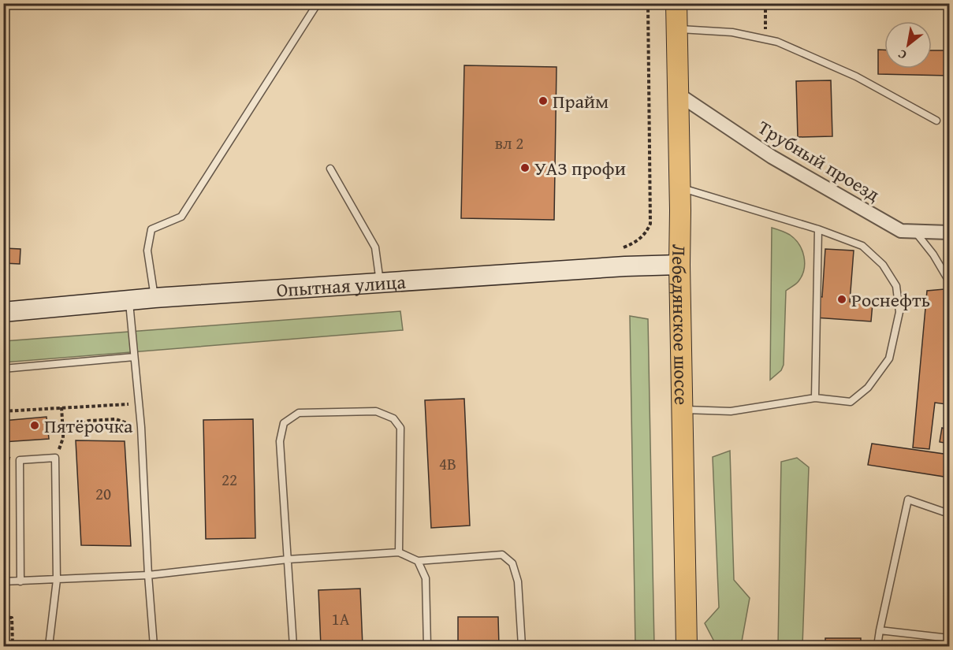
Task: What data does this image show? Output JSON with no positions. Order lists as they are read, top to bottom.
{
  "streets": {
    "main road": ["Лебедянское шоссе"],
    "street": ["Трубный проезд", "Опытная улица"]
  },
  "crossings": [
    ["Трубный проезд", "Лебедянское шоссе"],
    ["Опытная улица", "Лебедянское шоссе"]
  ],
  "places": [
    "Прайм",
    "УАЗ профи",
    "Роснефть",
    "Пятёрочка"
  ],
  "house_numbers": [
    "вл 2",
    "4В",
    "22",
    "20",
    "1А"
  ],
  "north": "bottom left"
}
